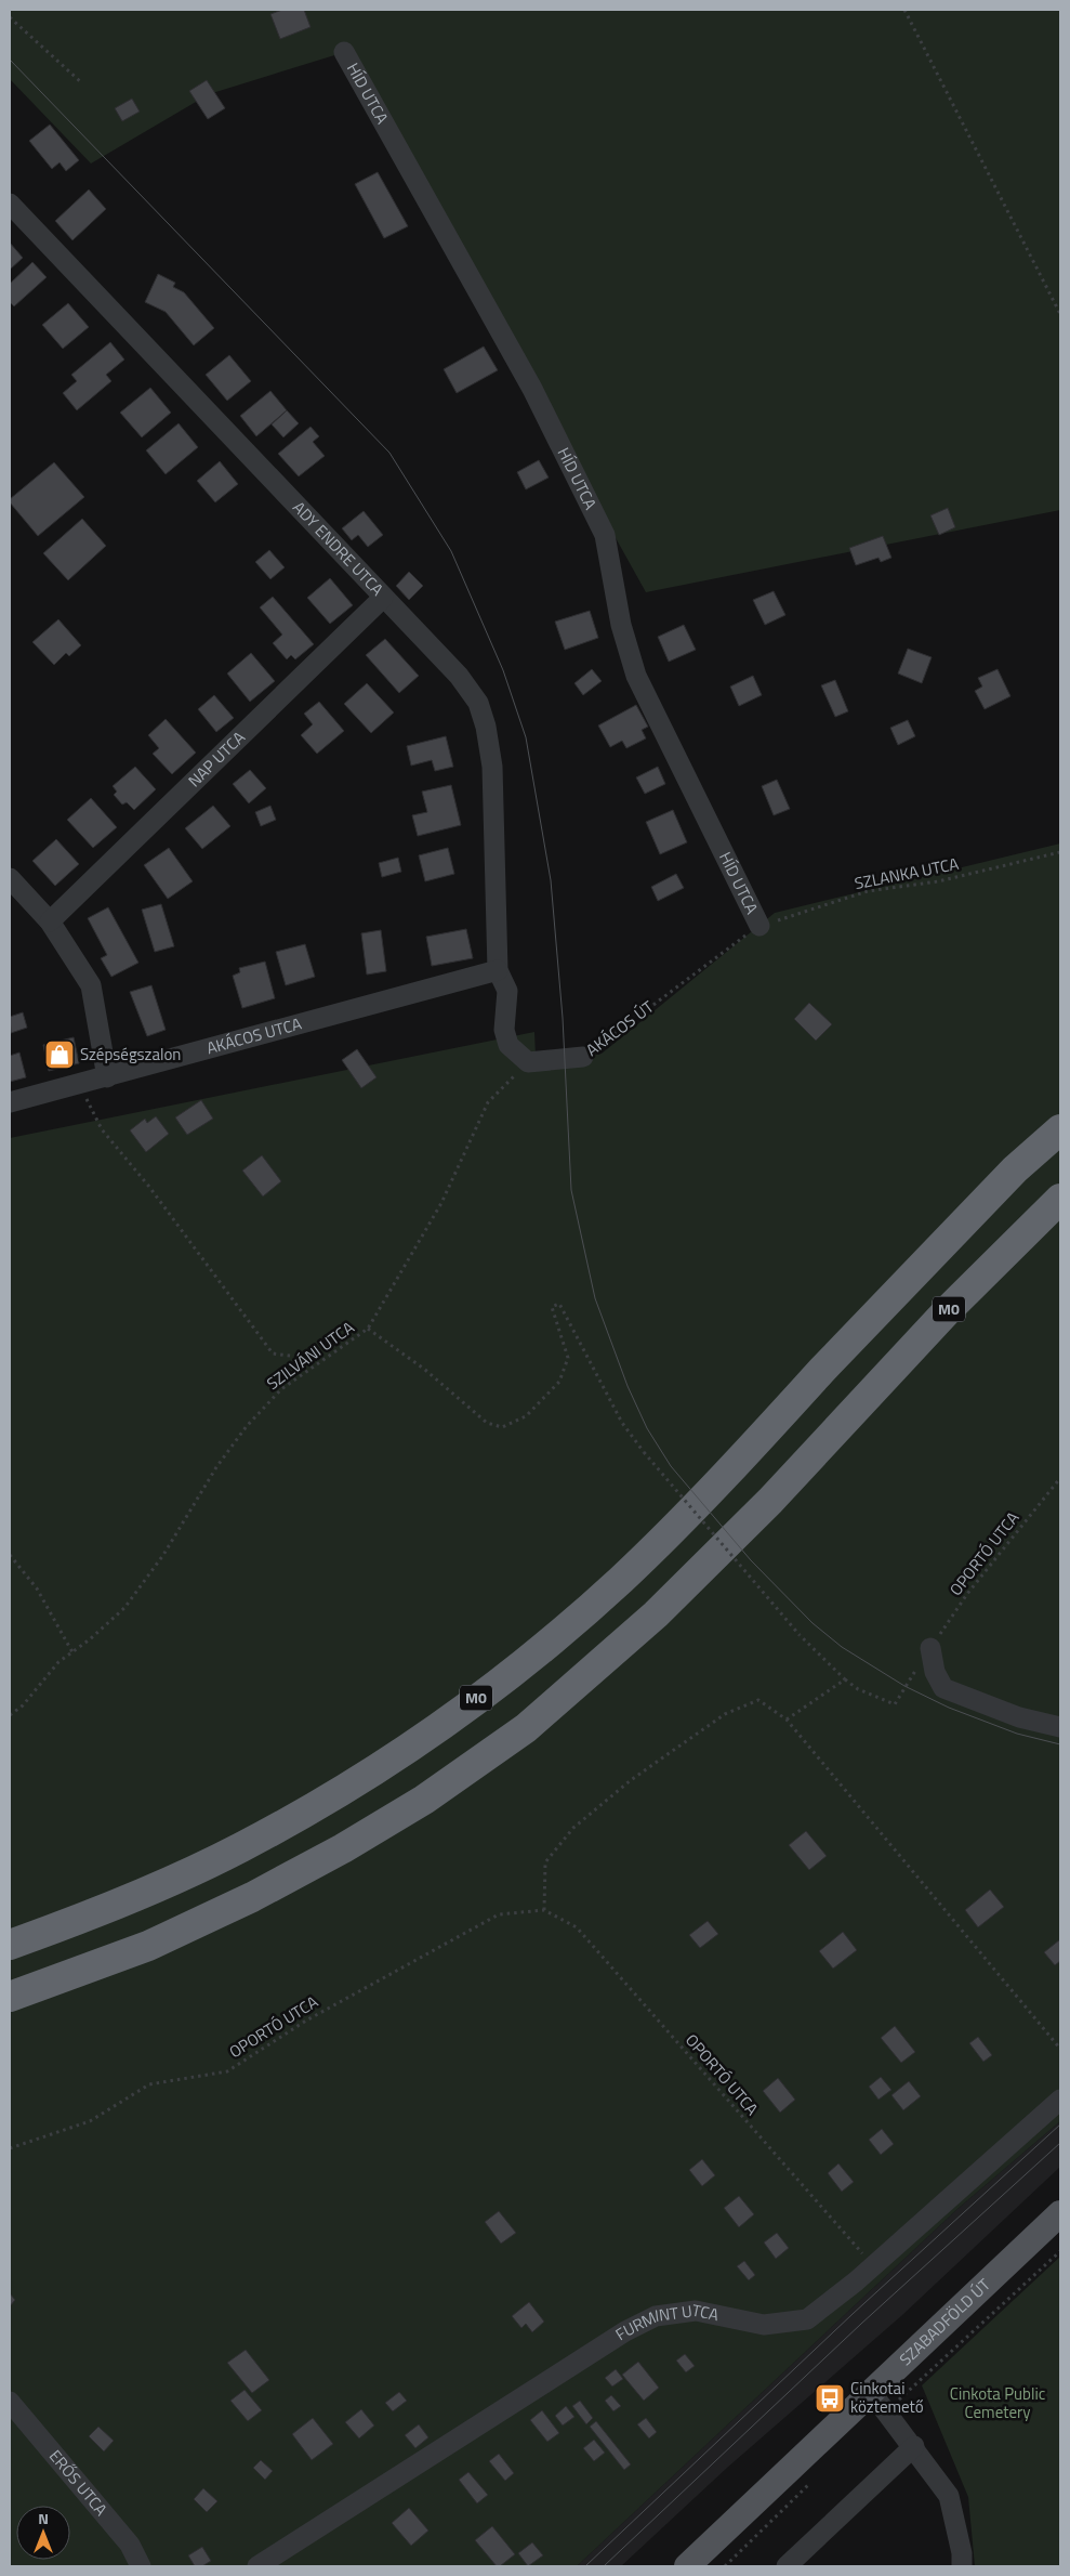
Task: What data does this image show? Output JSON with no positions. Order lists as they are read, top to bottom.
{
  "streets": {
    "highway": ["M0"],
    "main road": ["SZABADFÖLD ÚT"],
    "street": [
      "HÍD UTCA",
      "ADY ENDRE UTCA",
      "NAP UTCA",
      "AKÁCOS ÚT",
      "AKÁCOS UTCA",
      "FURMINT UTCA",
      "ERŐS UTCA"
    ],
    "path": ["SZLANKA UTCA", "SZILVÁNI UTCA", "OPORTÓ UTCA"]
  },
  "crossings": [
    ["HÍD UTCA", "SZLANKA UTCA"],
    ["HÍD UTCA", "AKÁCOS ÚT"],
    ["ADY ENDRE UTCA", "NAP UTCA"],
    ["ADY ENDRE UTCA", "AKÁCOS UTCA"],
    ["SZLANKA UTCA", "AKÁCOS ÚT"],
    ["AKÁCOS ÚT", "SZILVÁNI UTCA"],
    ["OPORTÓ UTCA", "FURMINT UTCA"]
  ],
  "parks": ["Cinkota Public Cemetery"],
  "places": {
    "shop": ["Szépségszalon"],
    "bus stop": ["Cinkotai köztemető"]
  },
  "north": "top"
}
